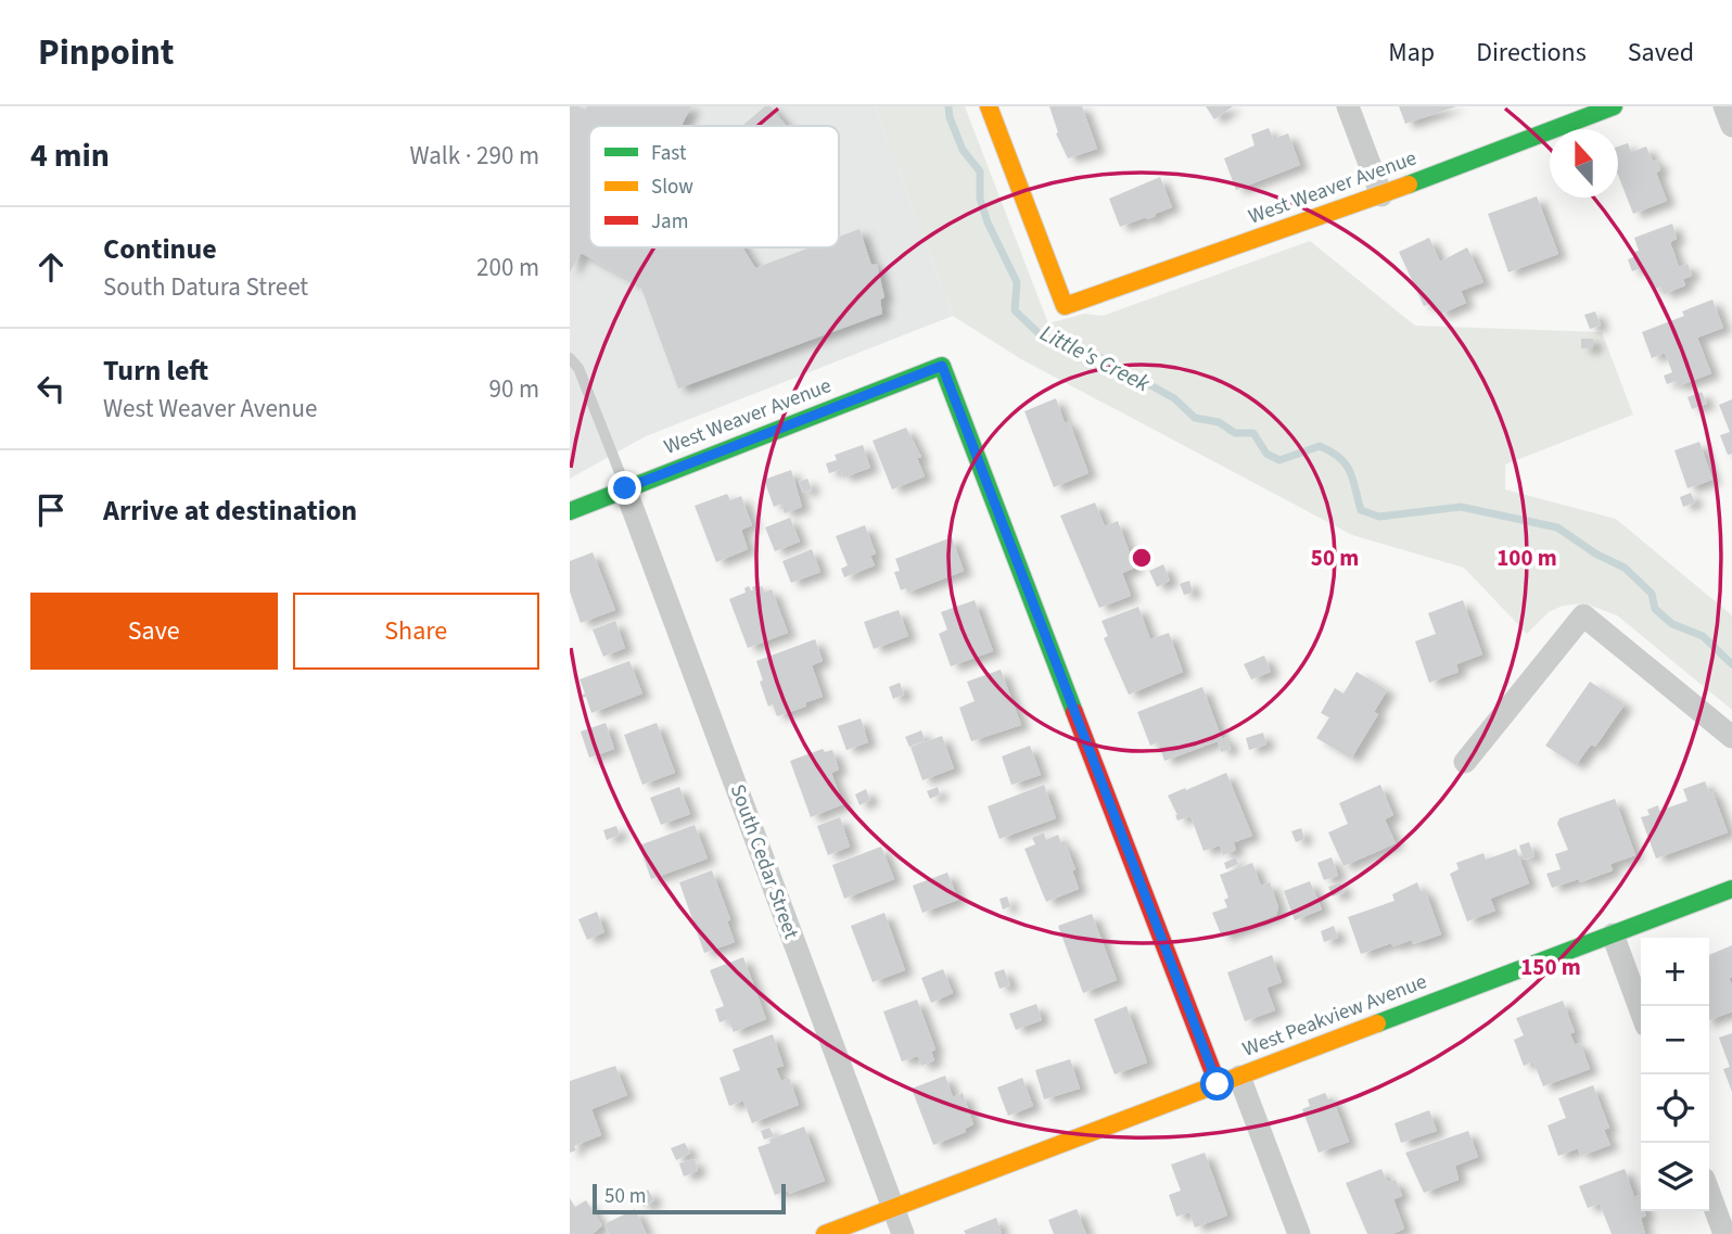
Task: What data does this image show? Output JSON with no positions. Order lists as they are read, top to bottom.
{
  "streets": {
    "street": ["West Weaver Avenue", "South Cedar Street", "West Peakview Avenue"]
  },
  "crossings": [
    ["West Weaver Avenue", "South Cedar Street"],
    ["West Weaver Avenue", "West Peakview Avenue"],
    ["South Cedar Street", "West Peakview Avenue"]
  ],
  "water": ["Little's Creek"],
  "legend": ["Fast", "Slow", "Jam"],
  "scale_bar": "50 m",
  "north": "top",
  "page": {
    "header": "Pinpoint",
    "nav": ["Map", "Directions", "Saved"],
    "heading": ["4 min", "Walk · 290 m"],
    "list": [
      ["Continue", "South Datura Street", "200 m"],
      ["Turn left", "West Weaver Avenue", "90 m"],
      "Arrive at destination"
    ],
    "buttons": ["Save", "Share"],
    "map_buttons": ["+", "−"],
    "scale": "50 m"
  },
  "rings": ["50 m", "100 m", "150 m"]
}
